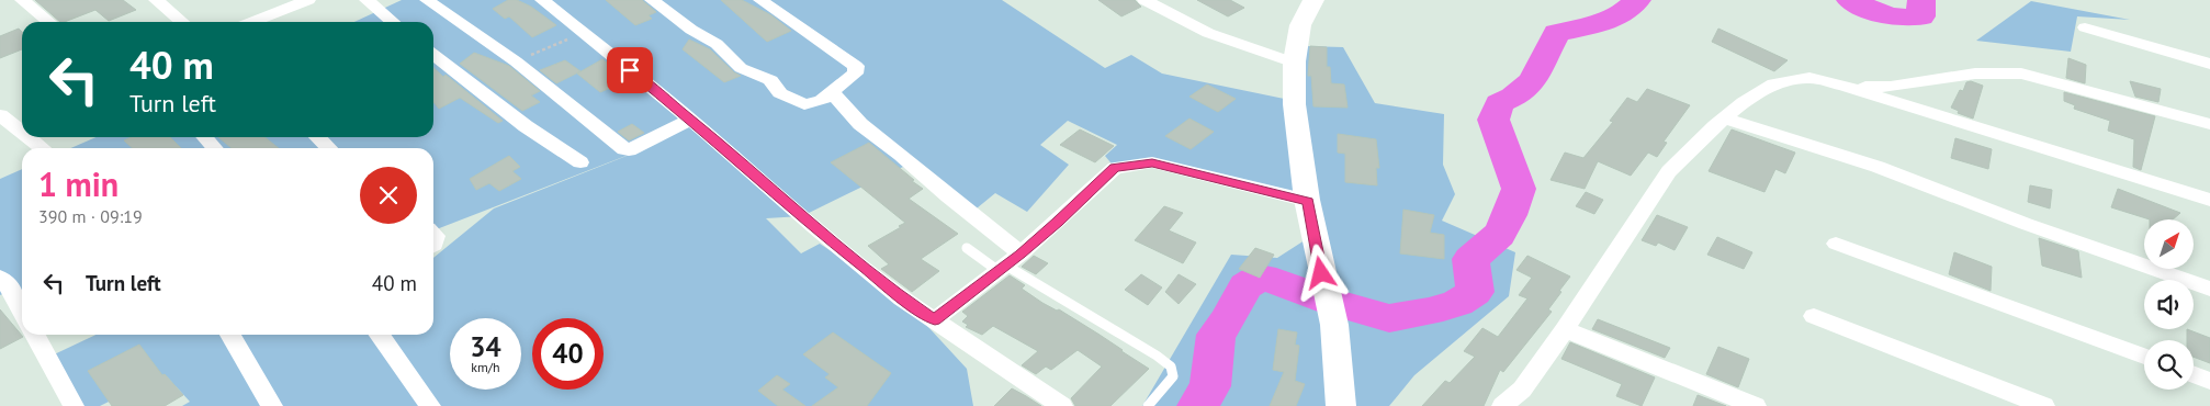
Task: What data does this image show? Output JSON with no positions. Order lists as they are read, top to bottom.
{
  "north": "top right",
  "page": {
    "turn": ["40 m", "Turn left"],
    "heading": ["1 min", "390 m · 09:19"],
    "list": [
      {
        "name": "Turn left",
        "value": "40 m"
      }
    ],
    "speed": "34 km/h",
    "limit": "40"
  }
}
